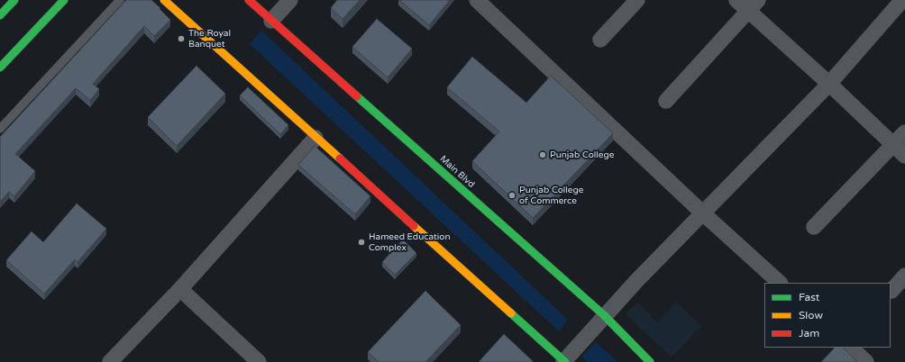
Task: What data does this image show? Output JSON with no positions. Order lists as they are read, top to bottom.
{
  "streets": {
    "main road": ["Main Blvd"]
  },
  "places": [
    "The Royal Banquet",
    "Punjab College",
    "Punjab College of Commerce",
    "Hameed Education Complex"
  ],
  "legend": ["Fast", "Slow", "Jam"]
}
